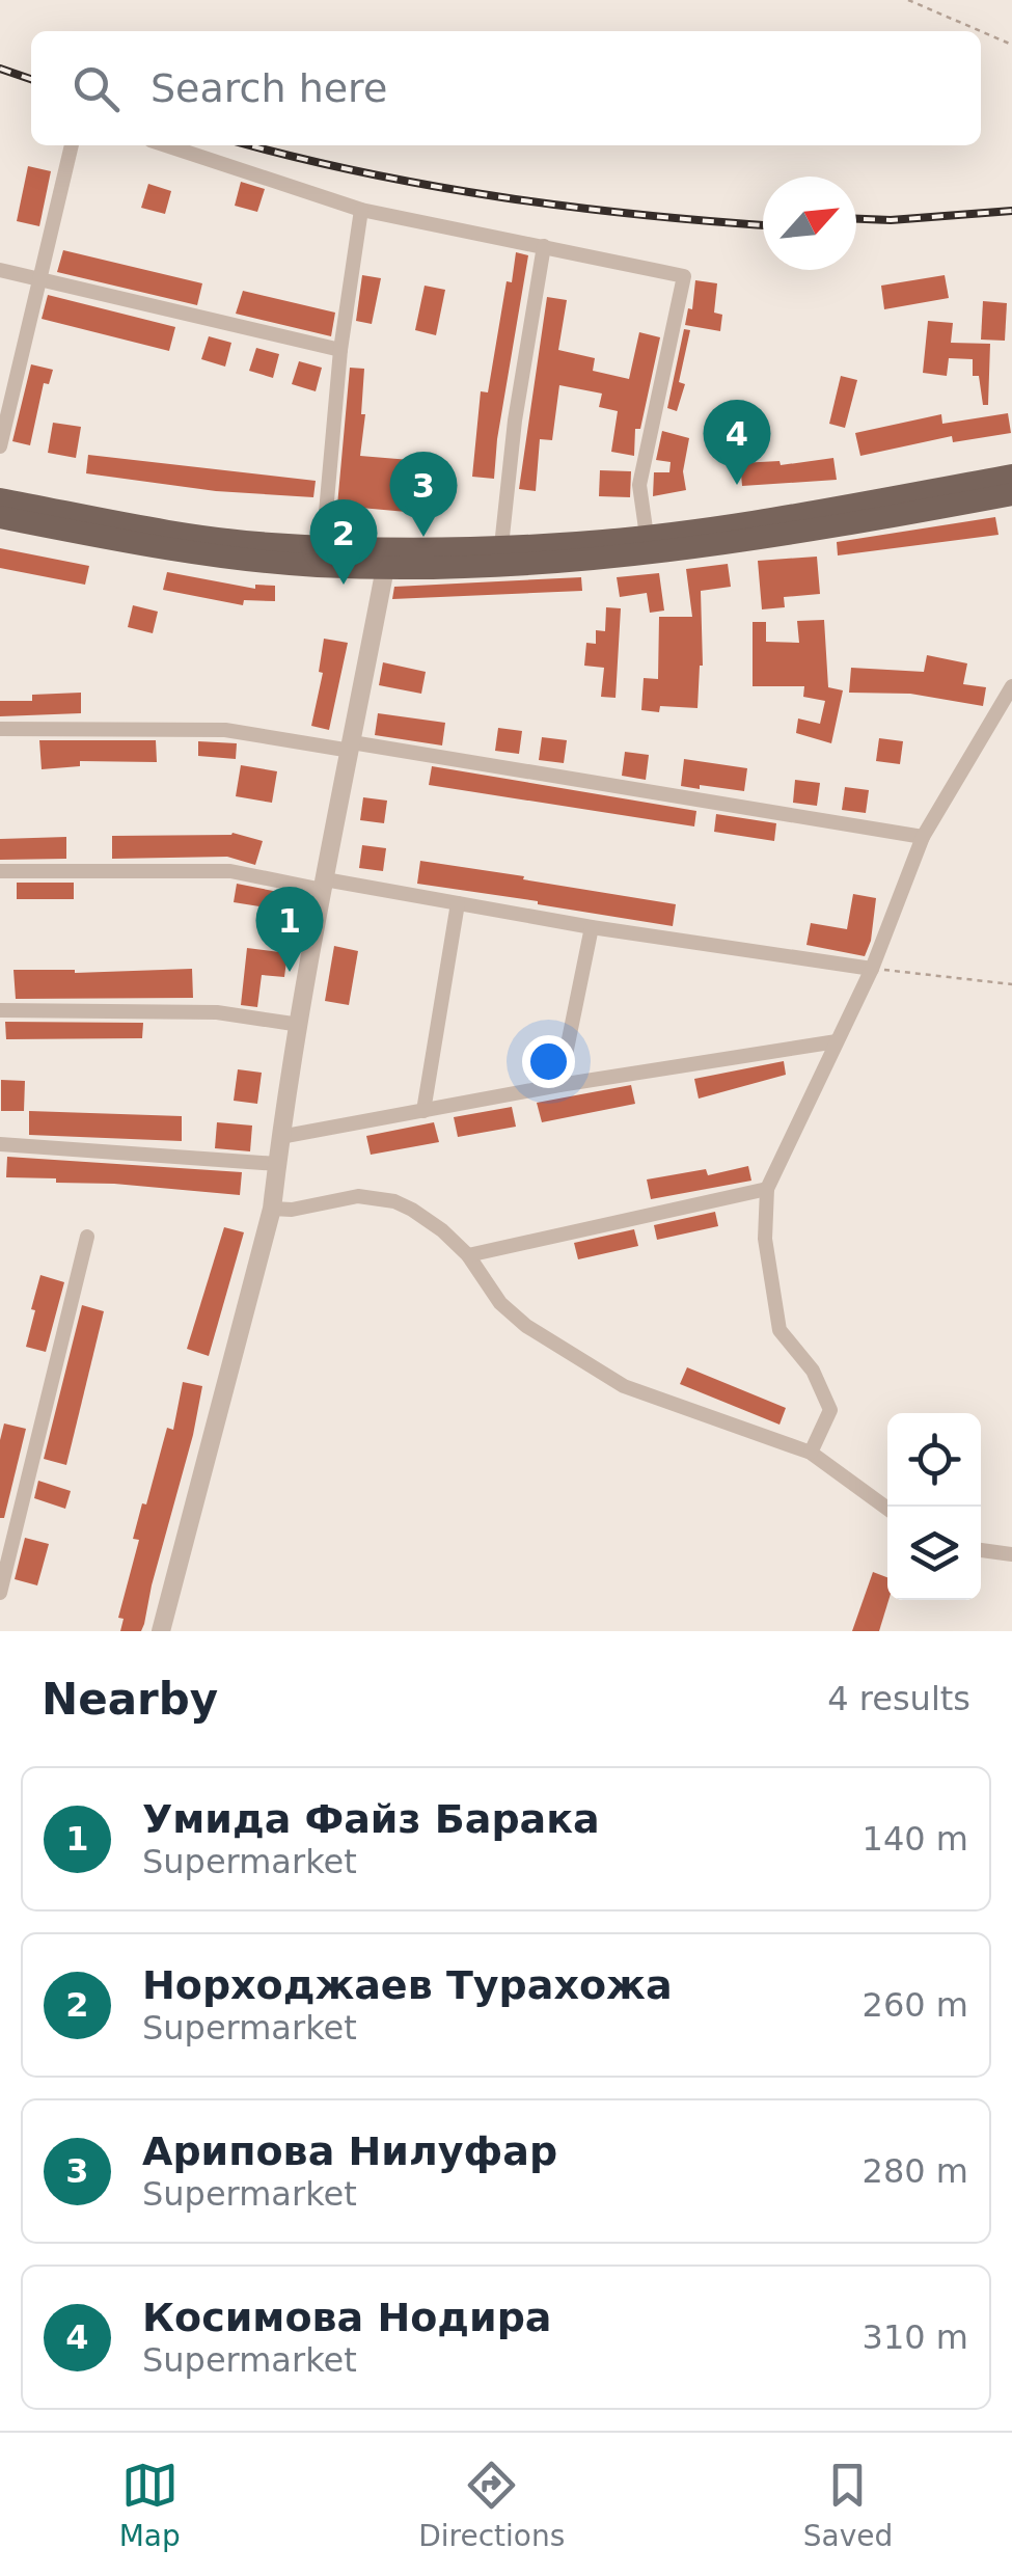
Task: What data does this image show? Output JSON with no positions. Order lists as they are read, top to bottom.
{
  "north": "top right",
  "page": {
    "search": "Search here",
    "pins": [
      "4",
      "3",
      "2",
      "1"
    ],
    "heading": ["Nearby", "4 results"],
    "list": [
      {
        "mark": "1",
        "name": "Умида Файз Барака",
        "note": "Supermarket",
        "value": "140 m"
      },
      {
        "mark": "2",
        "name": "Норходжаев Турахожа",
        "note": "Supermarket",
        "value": "260 m"
      },
      {
        "mark": "3",
        "name": "Арипова Нилуфар",
        "note": "Supermarket",
        "value": "280 m"
      },
      {
        "mark": "4",
        "name": "Косимова Нодира",
        "note": "Supermarket",
        "value": "310 m"
      }
    ],
    "nav": ["Map", "Directions", "Saved"]
  }
}
